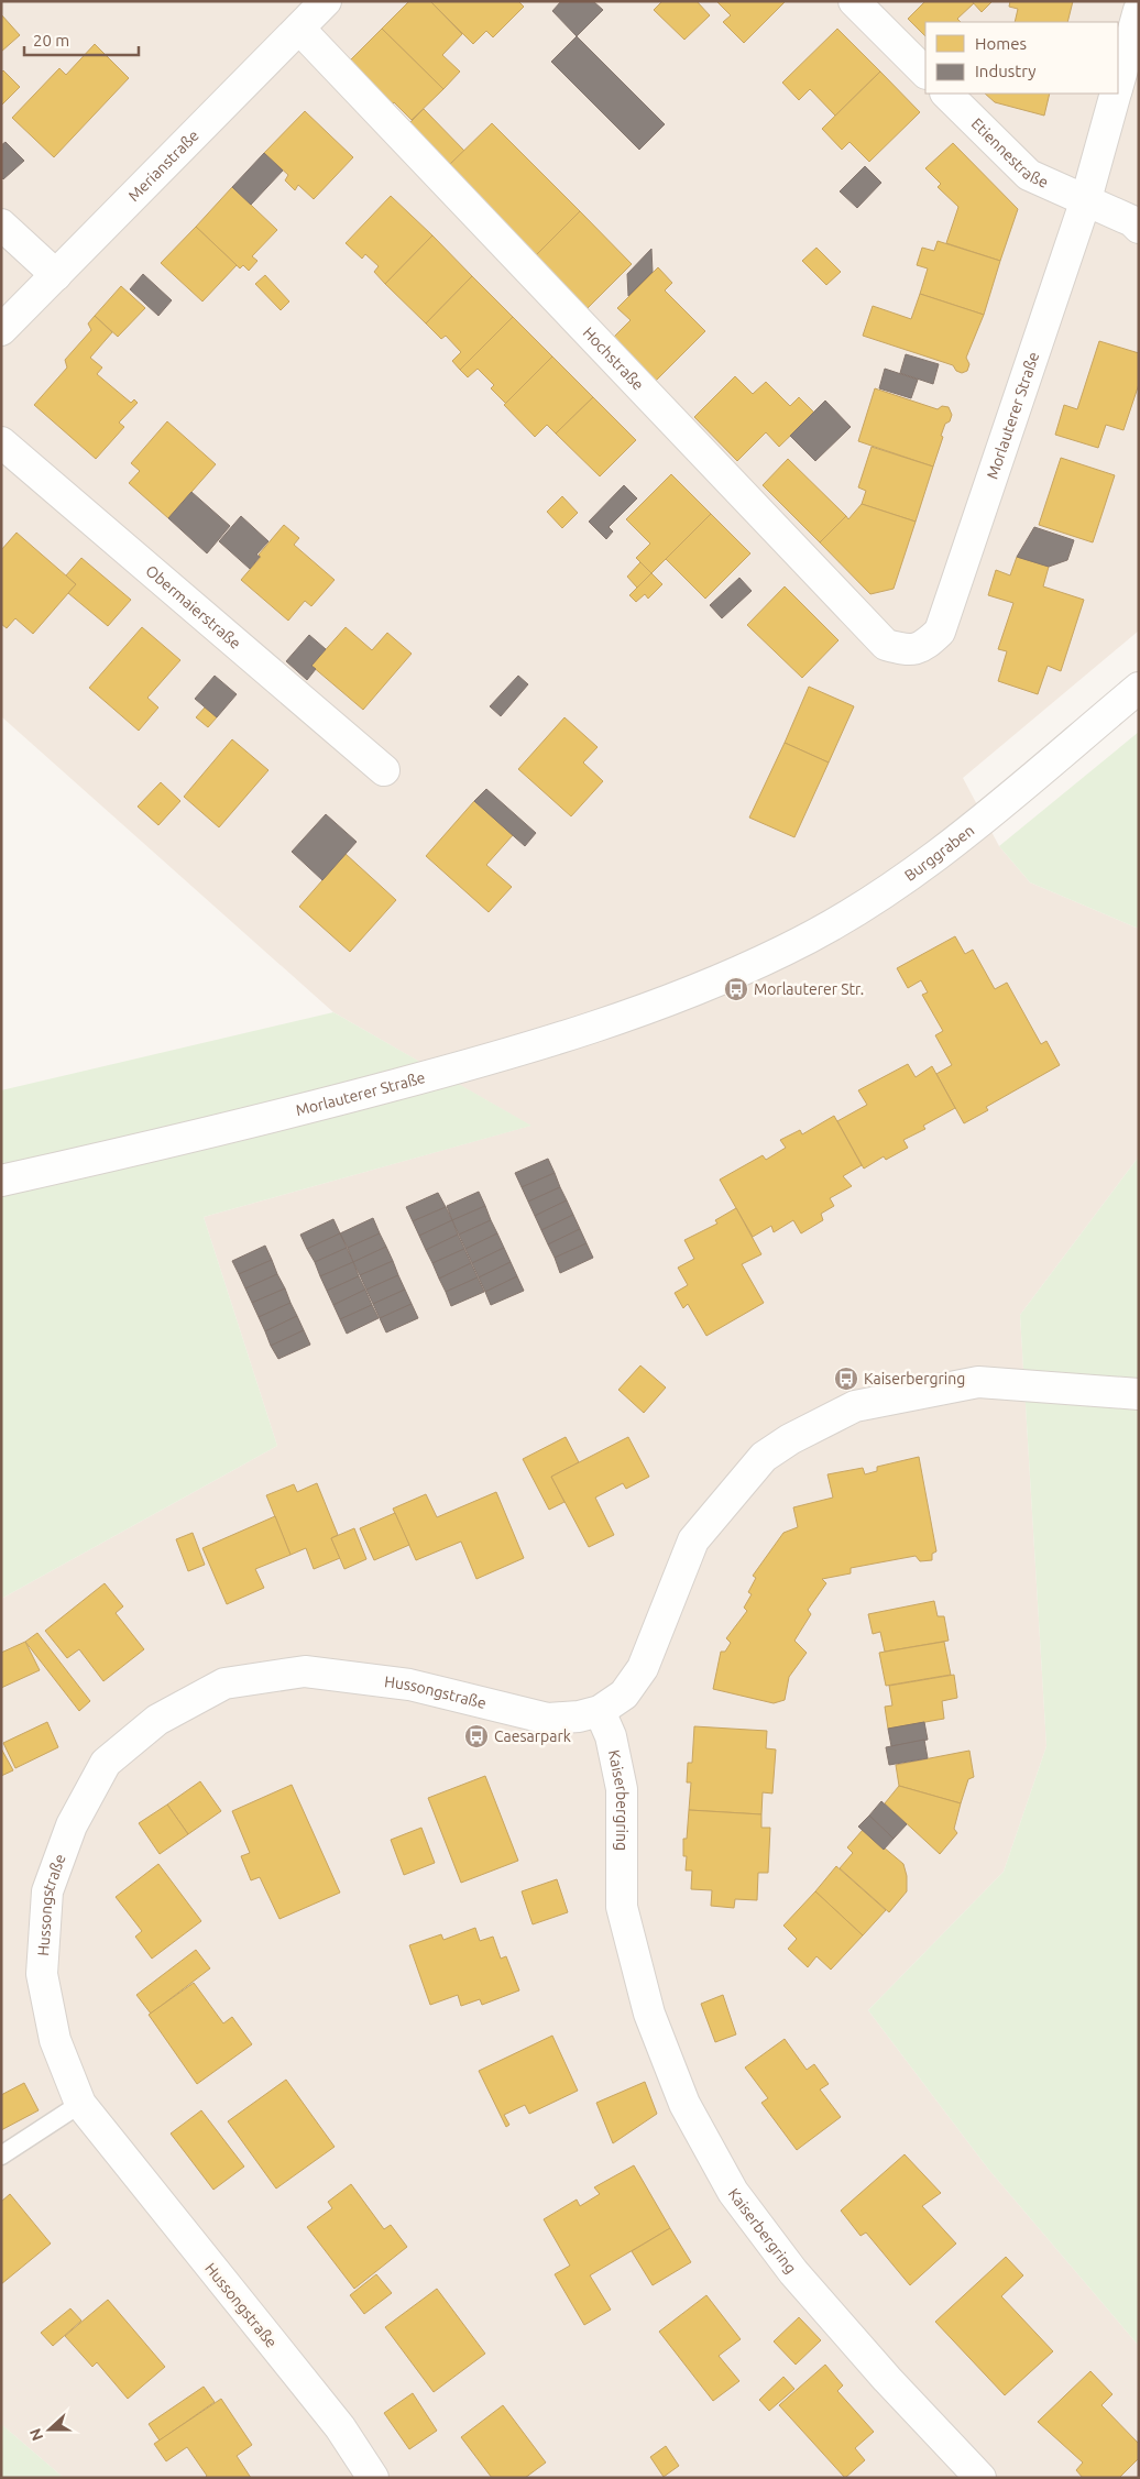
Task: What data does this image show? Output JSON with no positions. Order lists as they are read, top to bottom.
{
  "streets": {
    "street": [
      "Etiennestraße",
      "Merianstraße",
      "Hochstraße",
      "Morlauterer Straße",
      "Obermaierstraße",
      "Burggraben",
      "Hussongstraße",
      "Kaiserbergring"
    ]
  },
  "crossings": [
    ["Etiennestraße", "Morlauterer Straße"],
    ["Merianstraße", "Hochstraße"],
    ["Hochstraße", "Morlauterer Straße"],
    ["Morlauterer Straße", "Burggraben"],
    ["Hussongstraße", "Kaiserbergring"]
  ],
  "places": {
    "bus stop": ["Morlauterer Str.", "Kaiserbergring", "Caesarpark"]
  },
  "legend": ["Homes", "Industry"],
  "scale_bar": "20 m",
  "north": "left"
}
